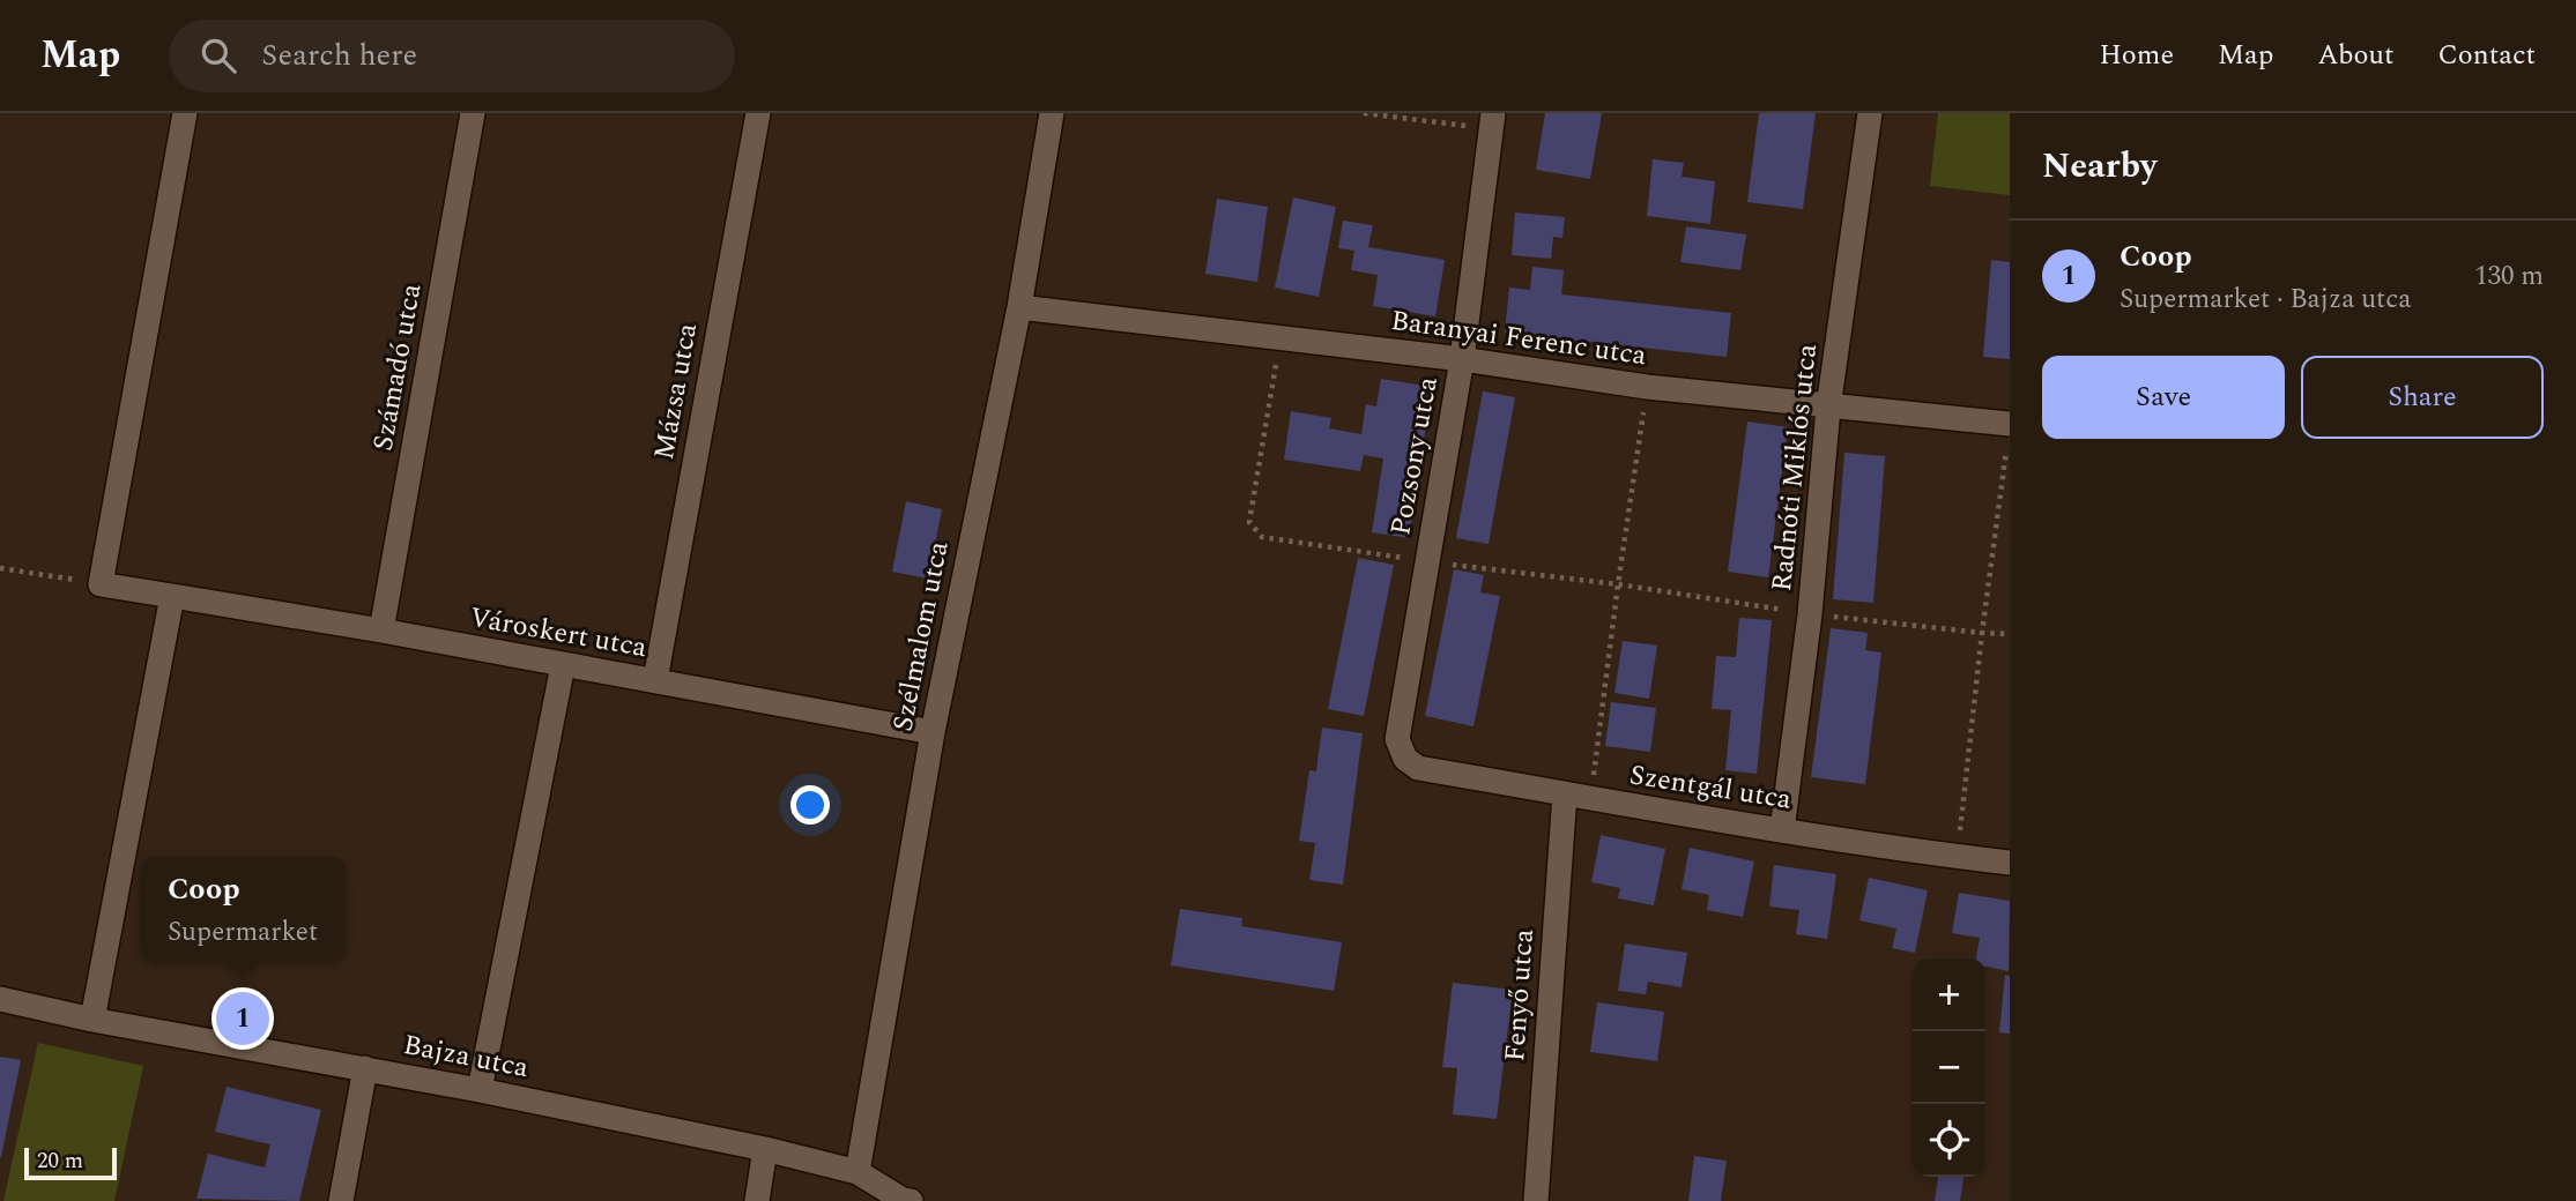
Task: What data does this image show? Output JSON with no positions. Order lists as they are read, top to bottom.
{
  "streets": {
    "street": [
      "Baranyai Ferenc utca",
      "Számadó utca",
      "Mázsa utca",
      "Pozsony utca",
      "Radnóti Miklós utca",
      "Városkert utca",
      "Szélmalom utca",
      "Szentgál utca",
      "Fenyő utca",
      "Bajza utca"
    ]
  },
  "crossings": [
    ["Baranyai Ferenc utca", "Pozsony utca"],
    ["Baranyai Ferenc utca", "Radnóti Miklós utca"],
    ["Baranyai Ferenc utca", "Szélmalom utca"],
    ["Számadó utca", "Városkert utca"],
    ["Mázsa utca", "Városkert utca"],
    ["Pozsony utca", "Szentgál utca"],
    ["Radnóti Miklós utca", "Szentgál utca"],
    ["Városkert utca", "Szélmalom utca"],
    ["Szélmalom utca", "Bajza utca"],
    ["Szentgál utca", "Fenyő utca"]
  ],
  "scale_bar": "20 m",
  "page": {
    "header": "Map",
    "search": "Search here",
    "nav": [
      "Home",
      "Map",
      "About",
      "Contact"
    ],
    "heading": "Nearby",
    "list": [
      {
        "mark": "1",
        "name": "Coop",
        "note": "Supermarket · Bajza utca",
        "value": "130 m"
      }
    ],
    "buttons": ["Save", "Share"],
    "popup": ["Coop", "Supermarket"],
    "map_buttons": ["+", "−"],
    "pins": "1",
    "scale": "20 m"
  }
}
